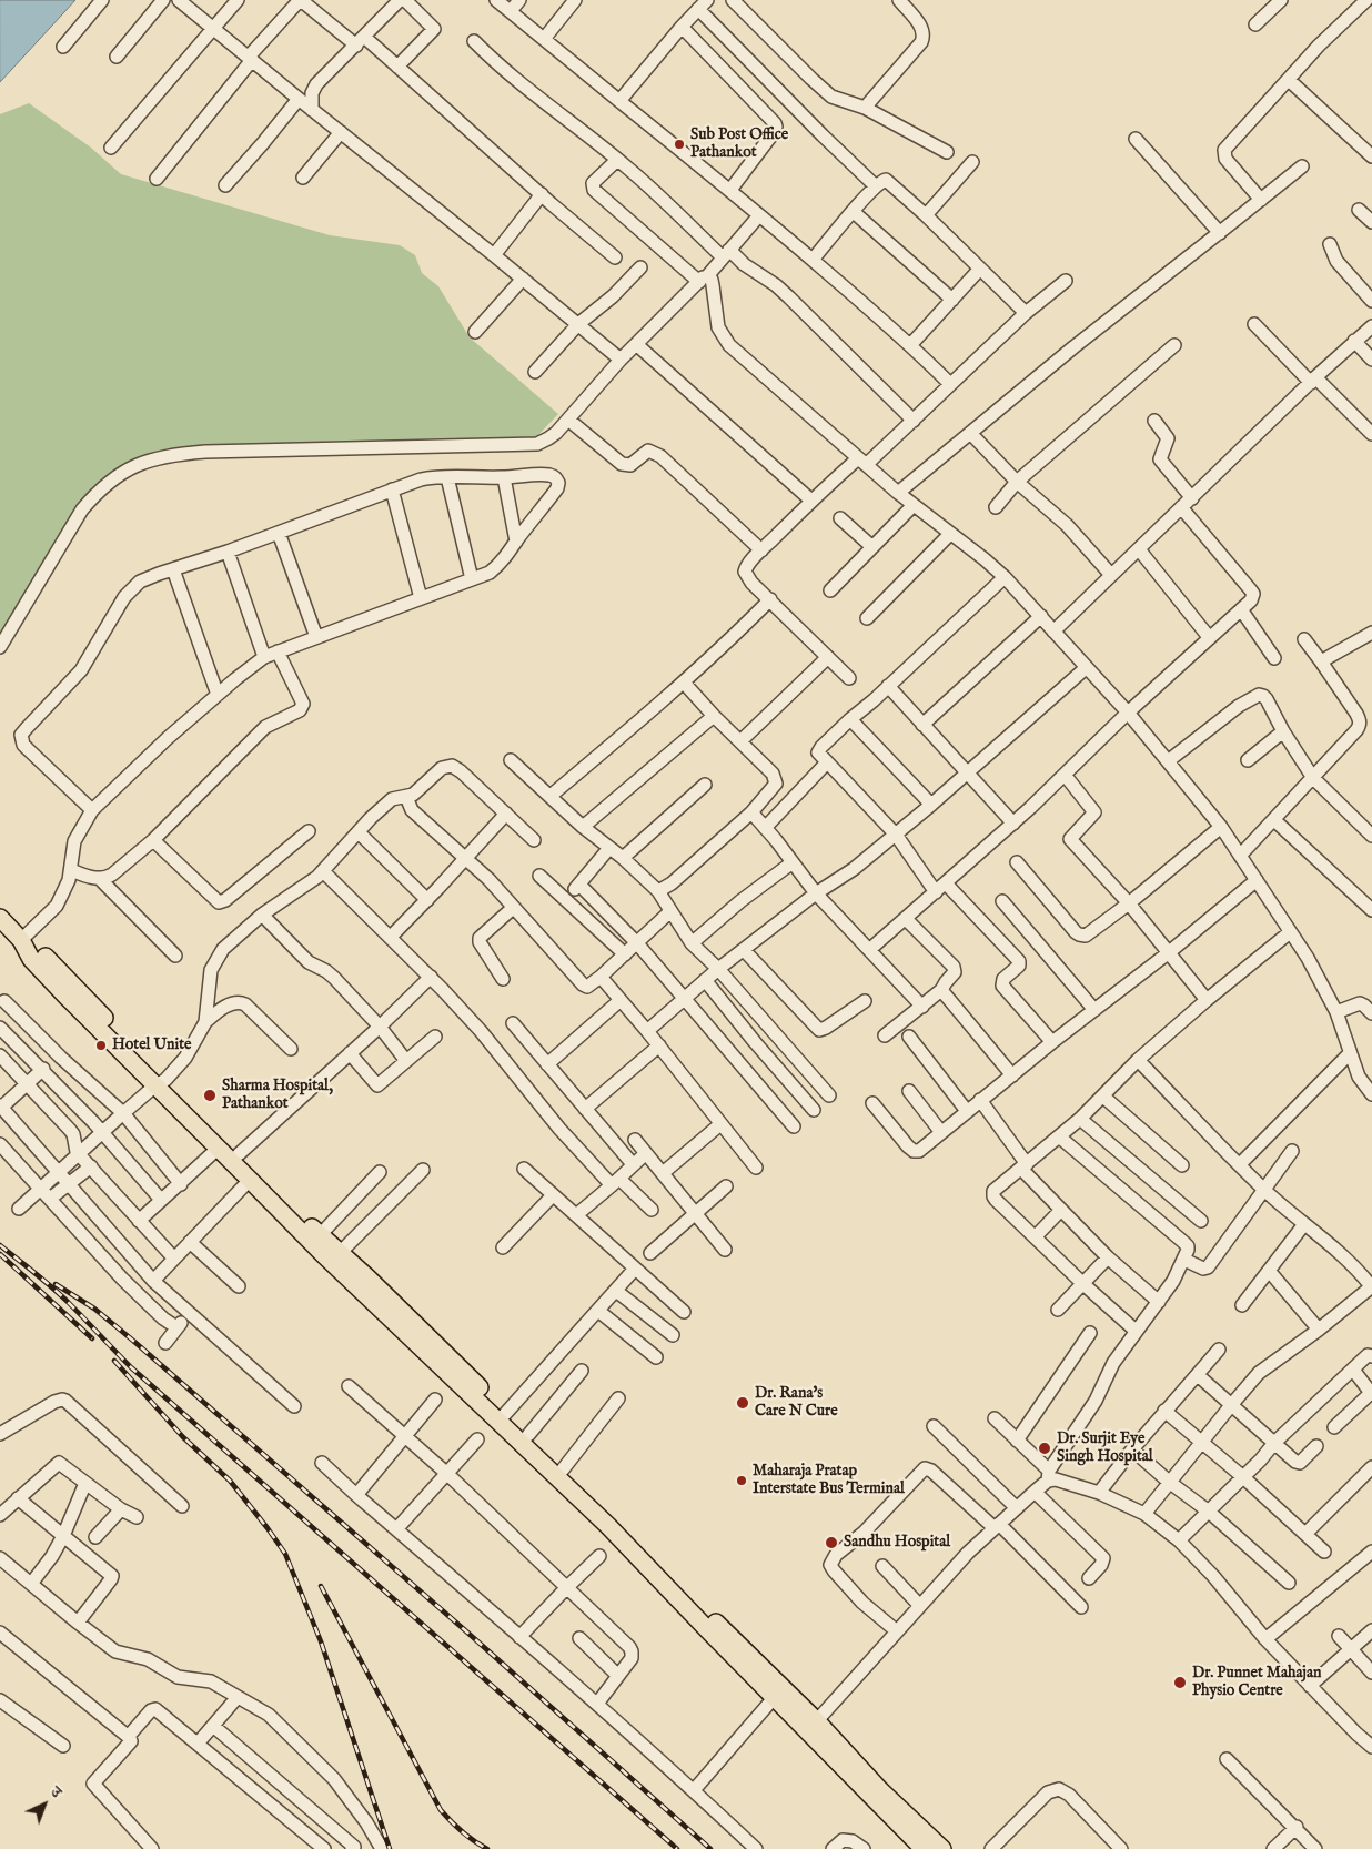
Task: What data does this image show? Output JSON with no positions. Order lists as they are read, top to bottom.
{
  "places": [
    "Sub Post Office Pathankot",
    "Hotel Unite",
    "Sharma Hospital, Pathankot",
    "Dr. Rana's Care N Cure",
    "Dr. Surjit Eye Singh Hospital",
    "Maharaja Pratap Interstate Bus Terminal",
    "Sandhu Hospital",
    "Dr. Punnet Mahajan Physio Centre"
  ],
  "north": "top right"
}
